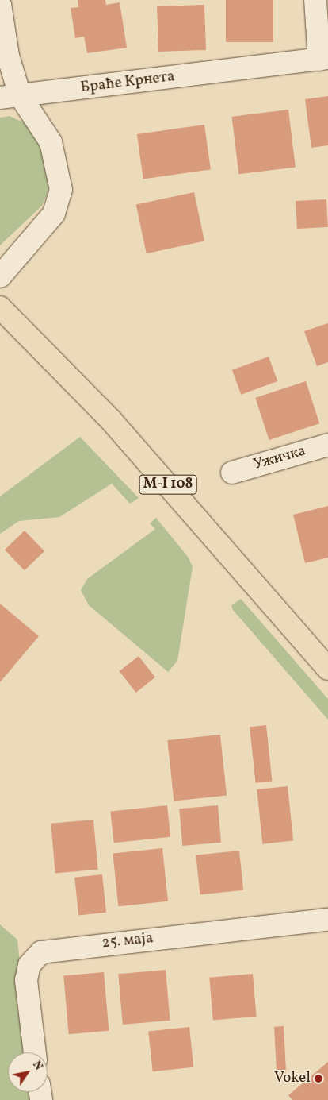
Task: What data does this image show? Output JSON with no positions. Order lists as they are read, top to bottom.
{
  "streets": {
    "main road": ["M-I 108"],
    "street": ["Браће Крнета", "Ужичка", "25. маја"]
  },
  "places": ["Vokel"],
  "north": "top right"
}
